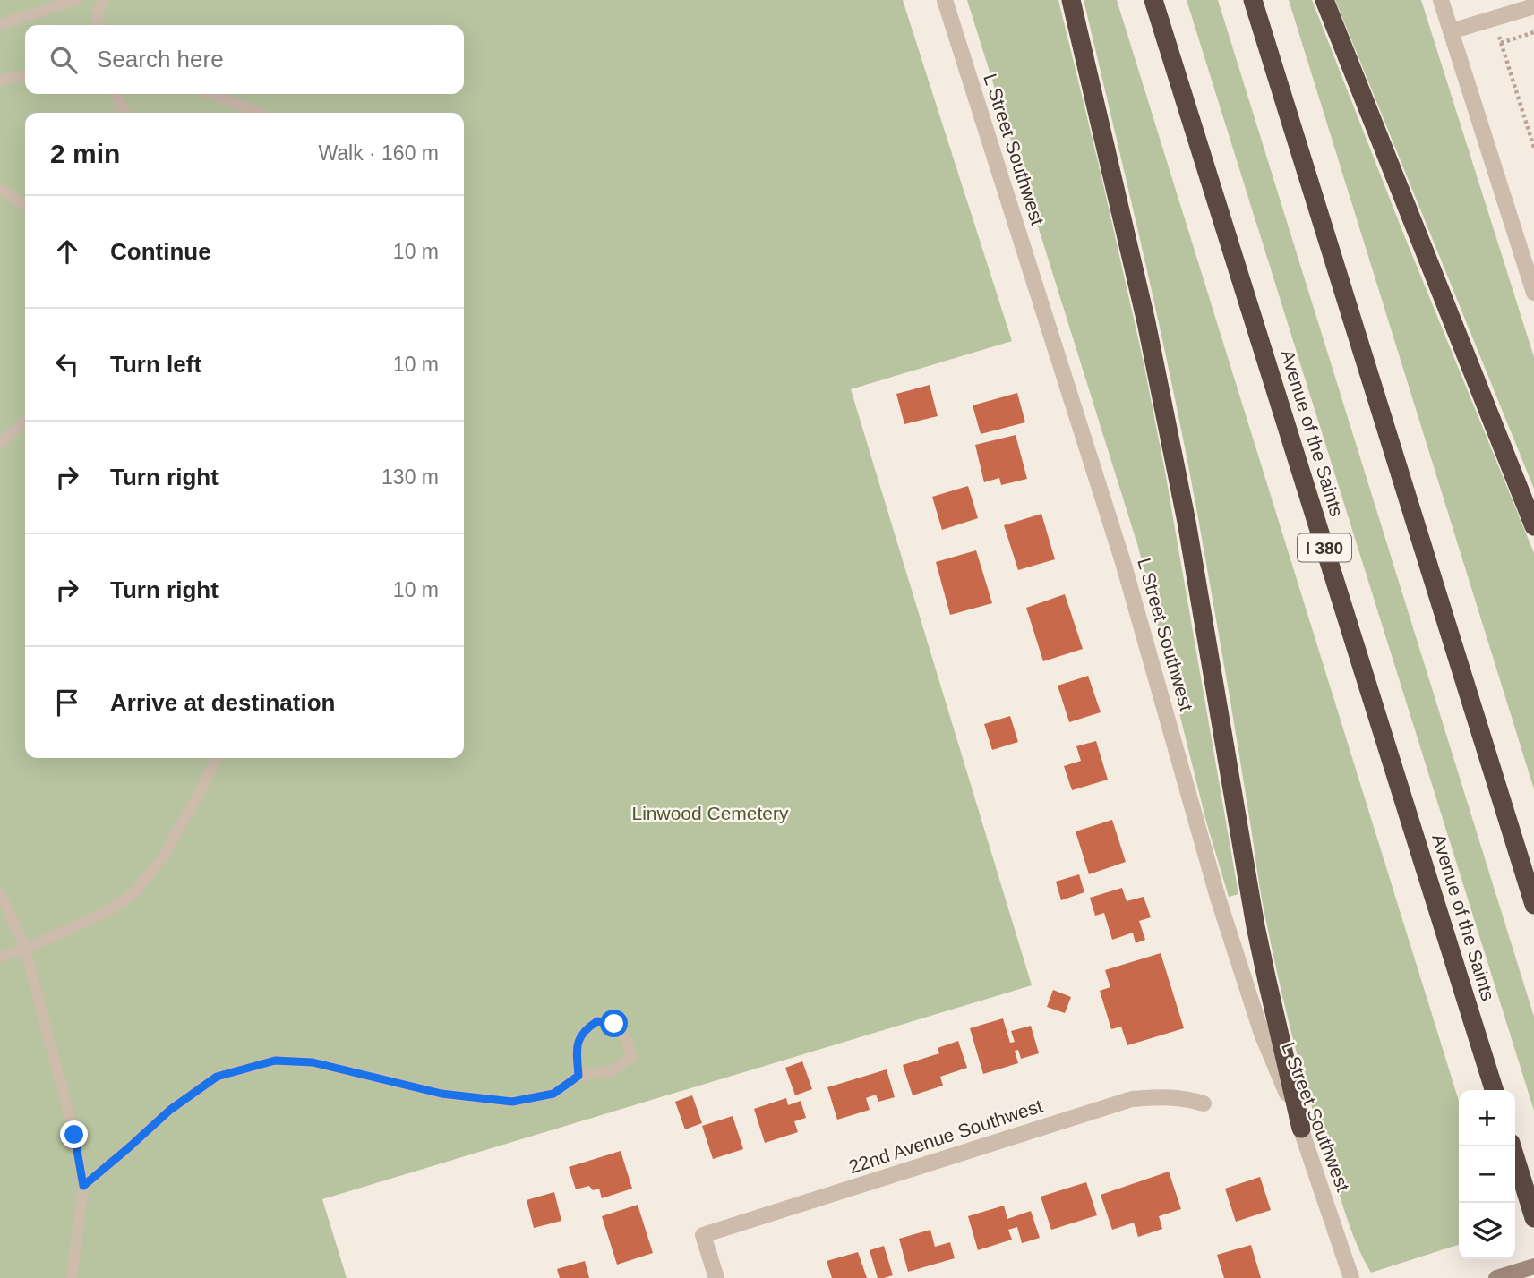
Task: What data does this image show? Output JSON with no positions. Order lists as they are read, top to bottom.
{
  "streets": {
    "highway": ["Avenue of the Saints", "I 380"],
    "street": ["L Street Southwest", "22nd Avenue Southwest"]
  },
  "parks": ["Linwood Cemetery"],
  "page": {
    "search": "Search here",
    "heading": ["2 min", "Walk · 160 m"],
    "list": [
      ["Continue", "10 m"],
      ["Turn left", "10 m"],
      ["Turn right", "130 m"],
      ["Turn right", "10 m"],
      "Arrive at destination"
    ],
    "map_buttons": ["+", "−"]
  }
}
